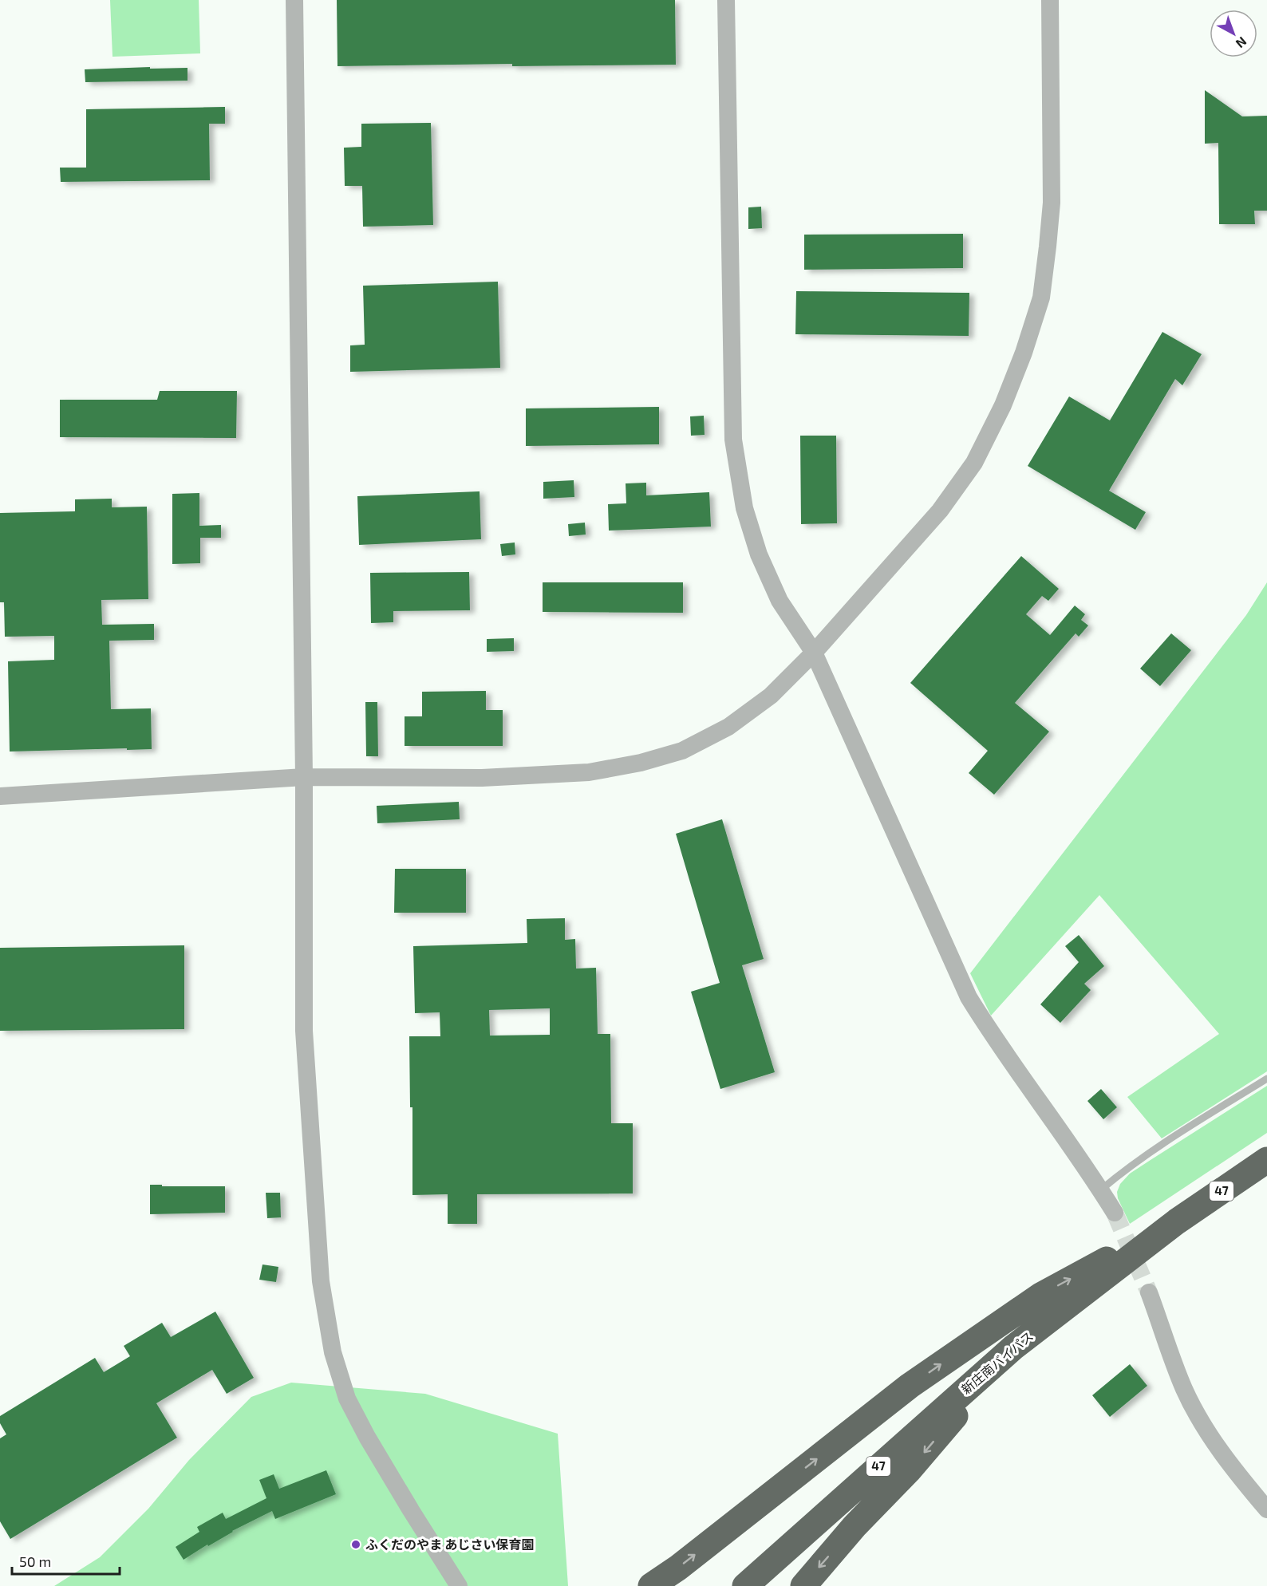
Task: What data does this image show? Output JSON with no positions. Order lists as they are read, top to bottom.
{
  "streets": {
    "highway": ["47", "新庄南バイパス"]
  },
  "places": ["ふくだのやま あじさい保育園"],
  "scale_bar": "50 m",
  "north": "bottom right"
}
